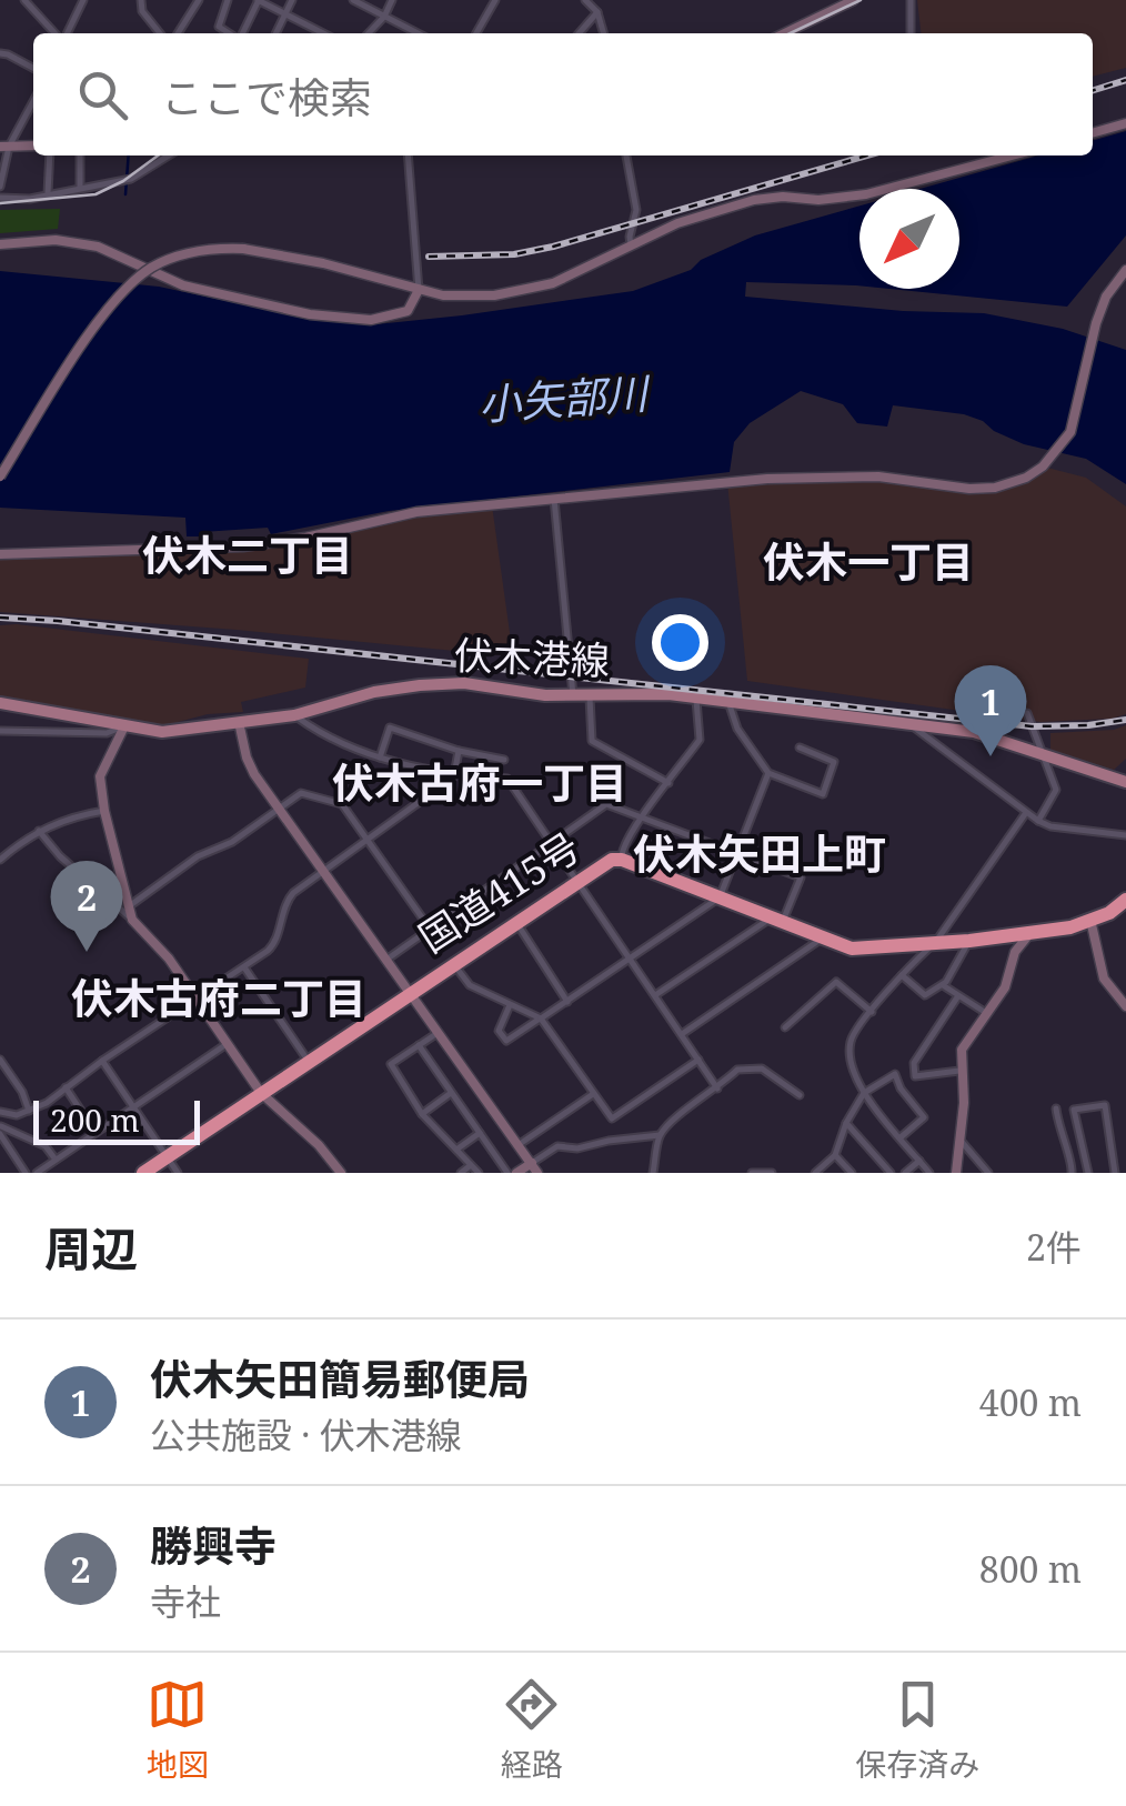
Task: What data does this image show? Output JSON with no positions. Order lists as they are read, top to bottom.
{
  "streets": {
    "highway": ["国道415号"],
    "main road": ["伏木港線"]
  },
  "districts": [
    "伏木二丁目",
    "伏木一丁目",
    "伏木古府一丁目",
    "伏木矢田上町",
    "伏木古府二丁目"
  ],
  "water": ["小矢部川"],
  "scale_bar": "200 m",
  "north": "bottom left",
  "page": {
    "search": "ここで検索",
    "pins": ["1", "2"],
    "scale": "200 m",
    "heading": ["周辺", "2件"],
    "list": [
      {
        "mark": "1",
        "name": "伏木矢田簡易郵便局",
        "note": "公共施設 · 伏木港線",
        "value": "400 m"
      },
      {
        "mark": "2",
        "name": "勝興寺",
        "note": "寺社",
        "value": "800 m"
      }
    ],
    "nav": ["地図", "経路", "保存済み"]
  }
}
